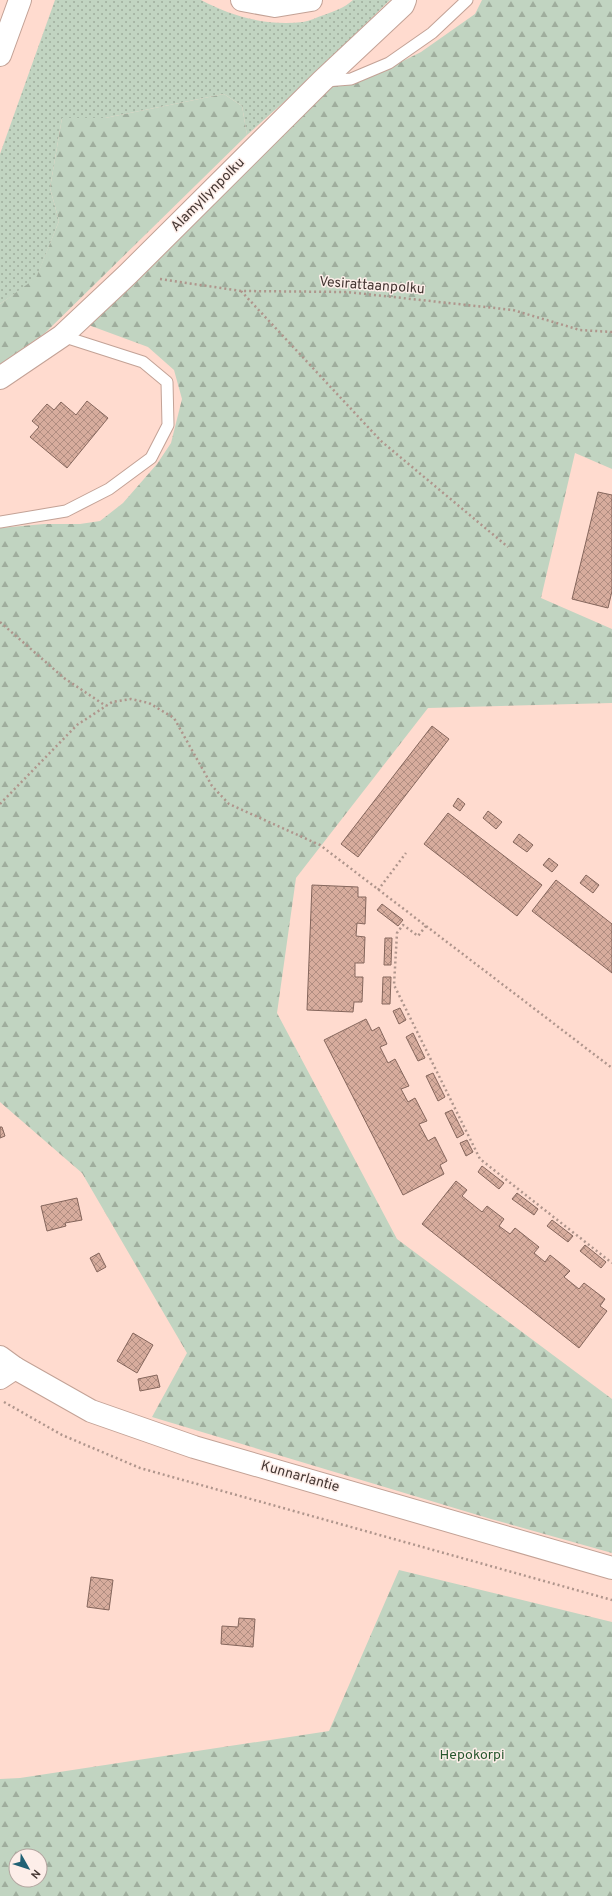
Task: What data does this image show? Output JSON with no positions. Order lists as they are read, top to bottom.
{
  "streets": {
    "main road": ["Alamyllynpolku", "Kunnarlantie"],
    "path": ["Vesirattaanpolku"]
  },
  "crossings": [
    ["Alamyllynpolku", "Vesirattaanpolku"]
  ],
  "parks": ["Hepokorpi"],
  "north": "bottom right"
}
